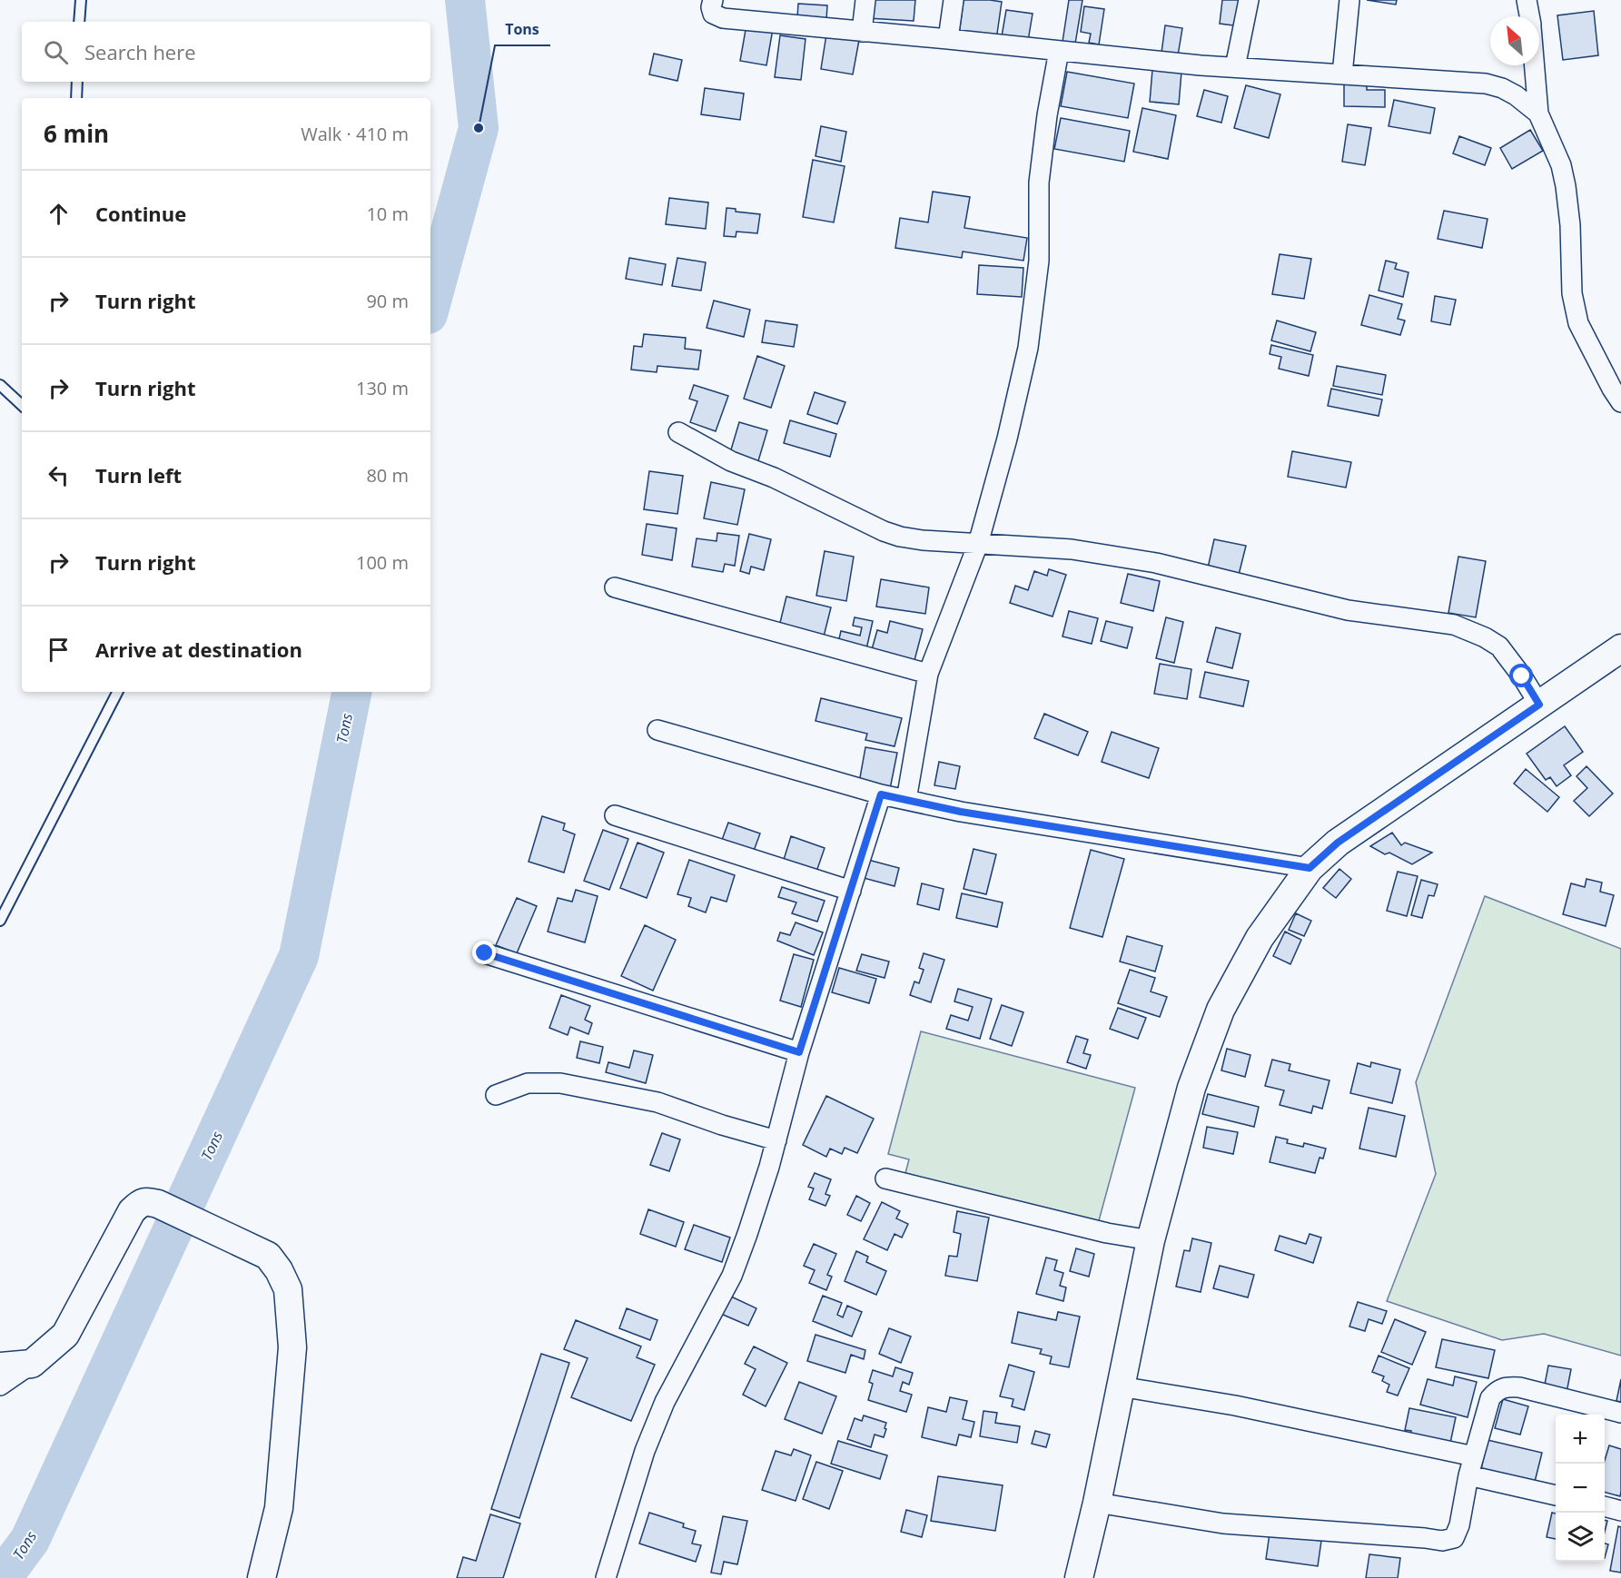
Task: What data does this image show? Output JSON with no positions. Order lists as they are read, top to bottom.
{
  "water": ["Tons"],
  "places": ["Tons"],
  "north": "top left",
  "page": {
    "search": "Search here",
    "heading": ["6 min", "Walk · 410 m"],
    "list": [
      ["Continue", "10 m"],
      ["Turn right", "90 m"],
      ["Turn right", "130 m"],
      ["Turn left", "80 m"],
      ["Turn right", "100 m"],
      "Arrive at destination"
    ],
    "map_buttons": ["+", "−"]
  }
}
